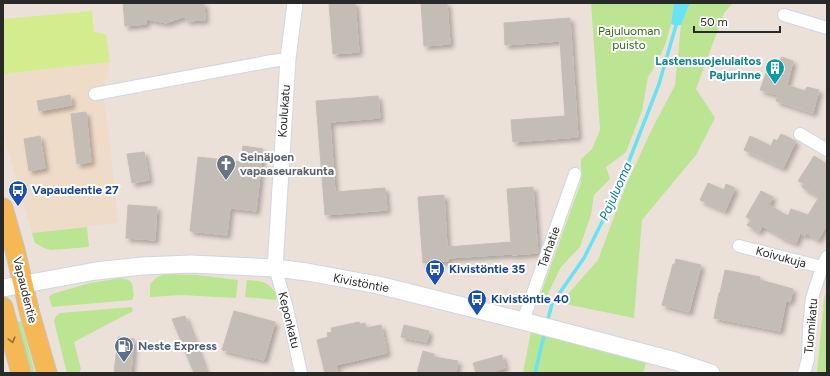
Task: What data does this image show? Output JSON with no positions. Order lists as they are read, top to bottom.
{
  "streets": {
    "main road": ["Kivistöntie", "Vapaudentie"],
    "street": [
      "Koulukatu",
      "Tarhatie",
      "Koivukuja",
      "Keponkatu",
      "Tuomikatu"
    ]
  },
  "crossings": [
    ["Koulukatu", "Kivistöntie"],
    ["Koulukatu", "Keponkatu"],
    ["Tarhatie", "Kivistöntie"],
    ["Koivukuja", "Tuomikatu"],
    ["Kivistöntie", "Vapaudentie"],
    ["Kivistöntie", "Keponkatu"]
  ],
  "water": ["Pajuluoma"],
  "parks": ["Pajuluoman puisto"],
  "places": {
    "building": ["Lastensuojelulaitos Pajurinne"],
    "church": ["Seinäjoen vapaaseurakunta"],
    "bus stop": ["Vapaudentie 27", "Kivistöntie 35", "Kivistöntie 40"],
    "fuel station": ["Neste Express"]
  },
  "scale_bar": "50 m"
}
